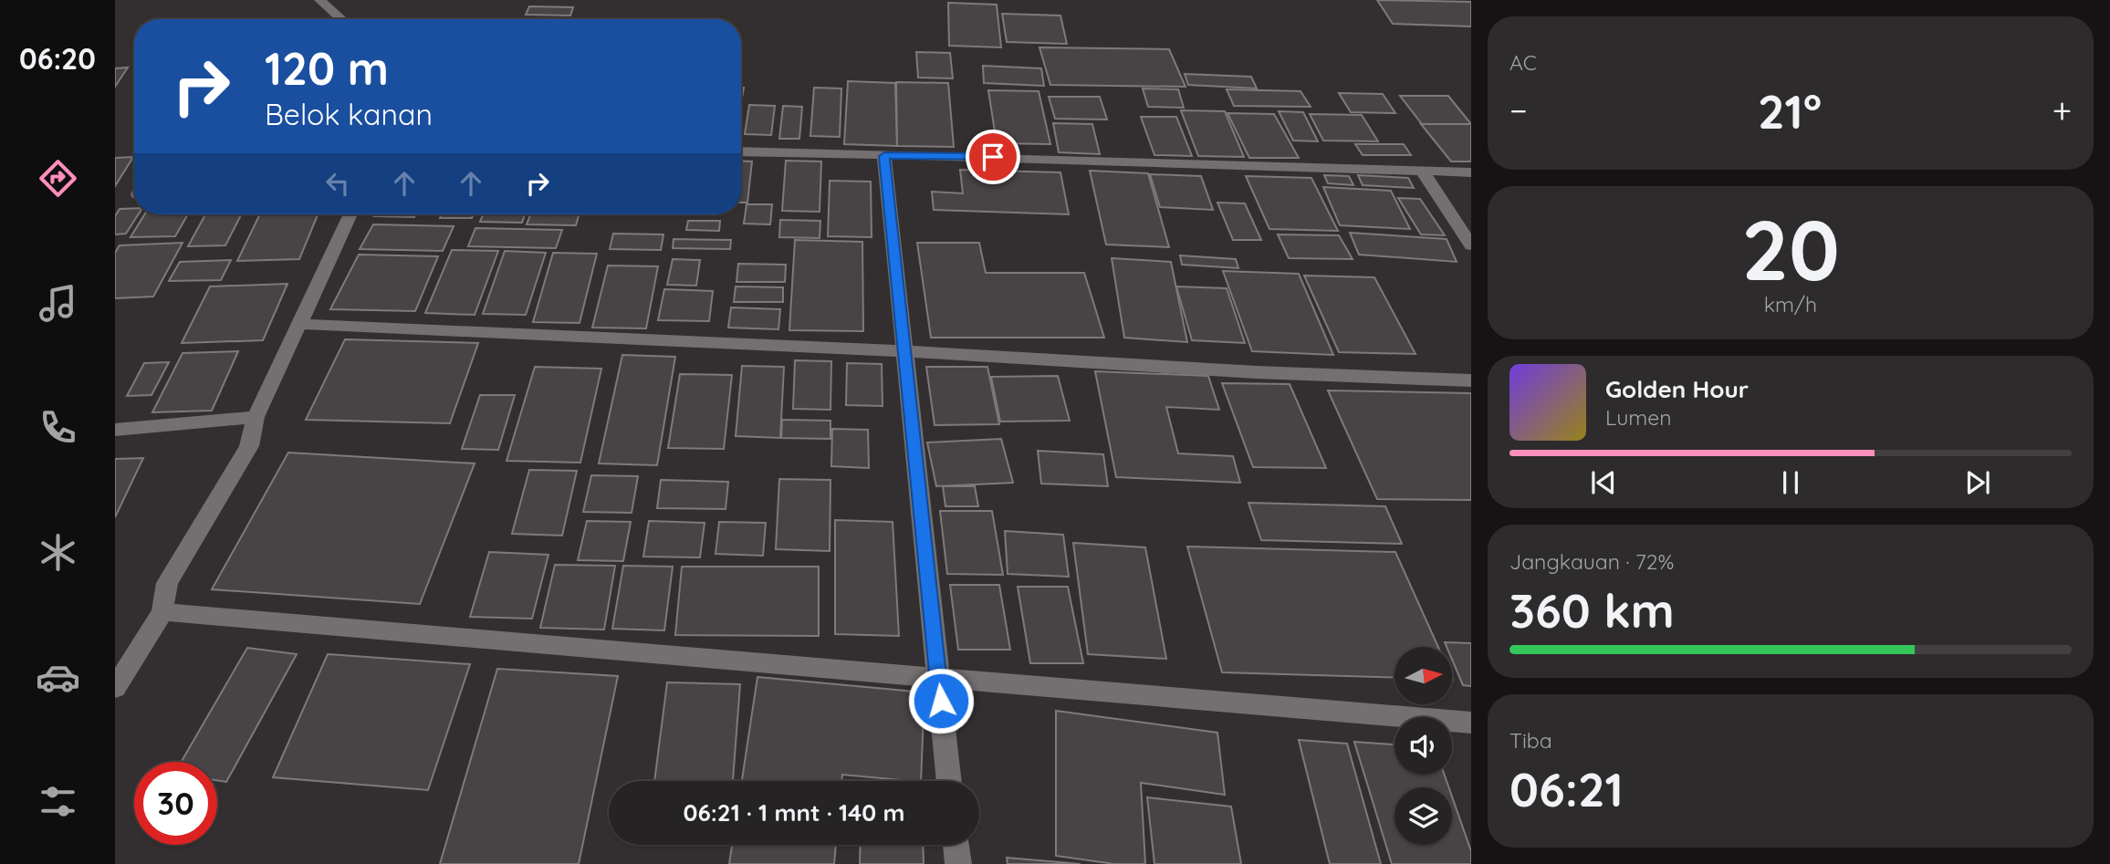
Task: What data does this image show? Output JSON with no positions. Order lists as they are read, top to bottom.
{
  "north": "right",
  "page": {
    "tabs": "06:20",
    "tile": [
      "AC",
      ["20", "km/h"],
      ["Jangkauan · 72%", "360 km"],
      ["Tiba", "06:21"]
    ],
    "turn": ["120 m", "Belok kanan"],
    "heat": ["−", "21°", "+"],
    "song": ["Golden Hour", "Lumen"],
    "limit": "30",
    "trip": "06:21 · 1 mnt · 140 m"
  }
}
